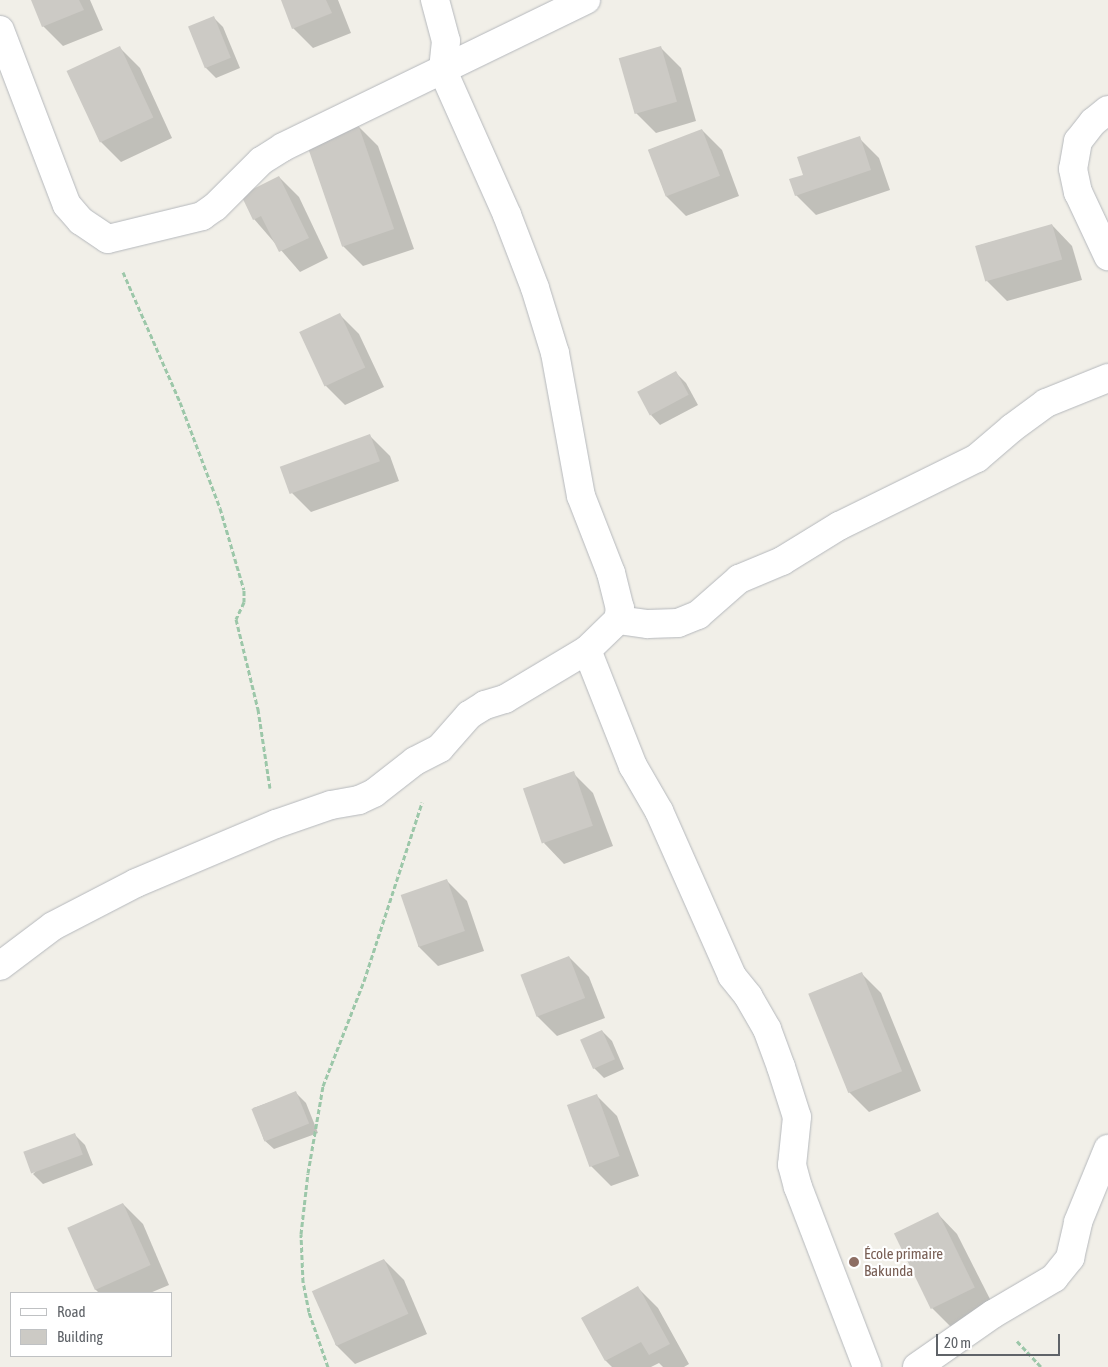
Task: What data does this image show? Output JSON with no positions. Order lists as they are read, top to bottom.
{
  "places": ["École primaire Bakunda"],
  "legend": ["Road", "Building"],
  "scale_bar": "20 m"
}
